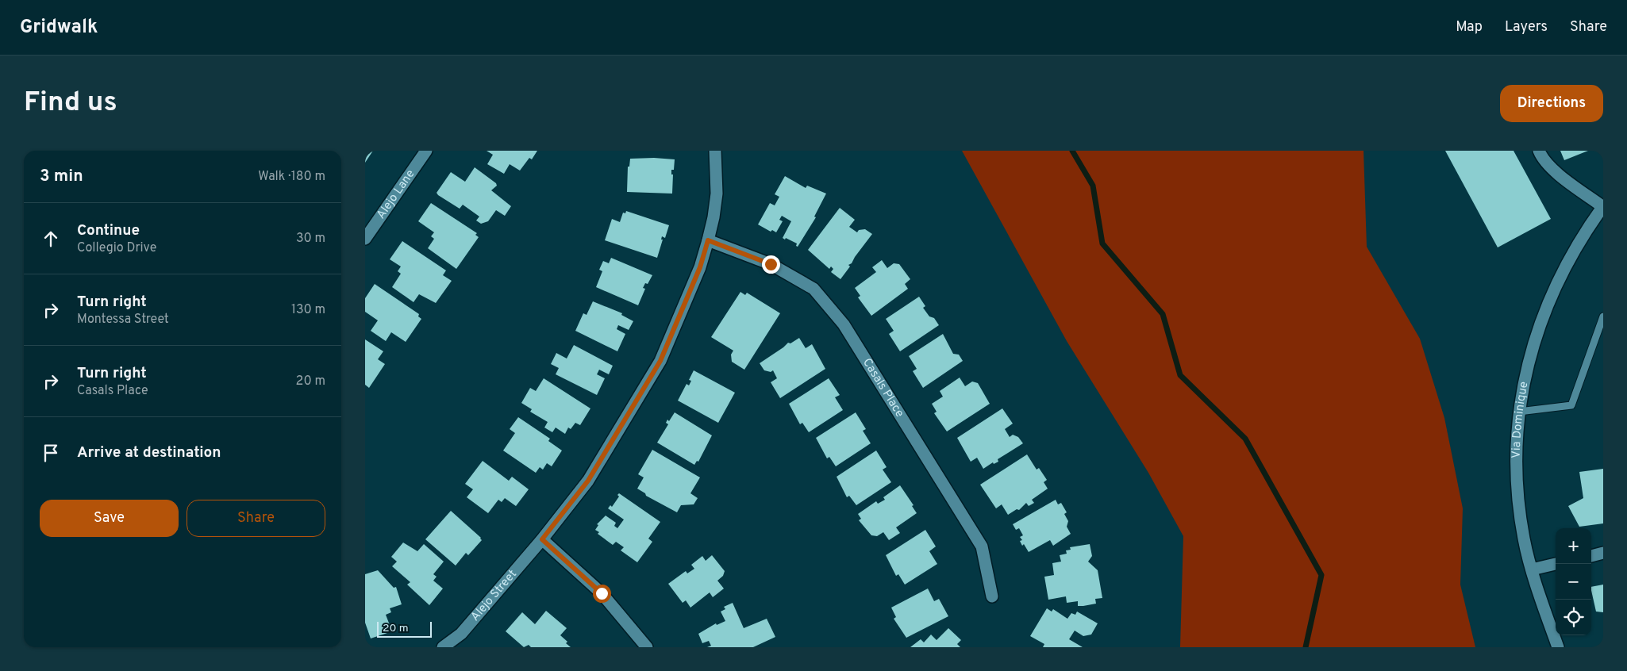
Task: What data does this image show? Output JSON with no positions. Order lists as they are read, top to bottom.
{
  "streets": {
    "street": [
      "Alejo Lane",
      "Casals Place",
      "Via Dominique",
      "Alejo Street"
    ]
  },
  "crossings": [
    ["Casals Place", "Alejo Street"]
  ],
  "scale_bar": "20 m",
  "page": {
    "header": "Gridwalk",
    "nav": ["Map", "Layers", "Share"],
    "buttons": [
      "Directions",
      ["Save", "Share"]
    ],
    "title": "Find us",
    "heading": ["3 min", "Walk · 180 m"],
    "list": [
      ["Continue", "Collegio Drive", "30 m"],
      ["Turn right", "Montessa Street", "130 m"],
      ["Turn right", "Casals Place", "20 m"],
      "Arrive at destination"
    ],
    "map_buttons": ["+", "−"],
    "scale": "20 m"
  }
}
